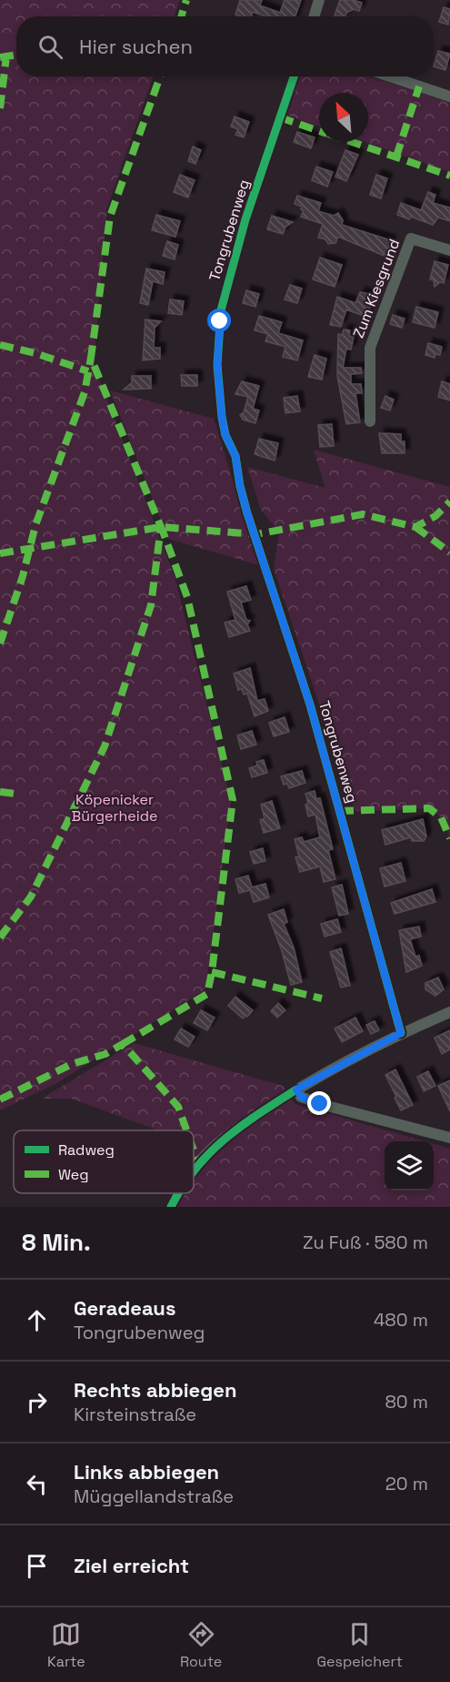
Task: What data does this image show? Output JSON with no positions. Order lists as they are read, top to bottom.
{
  "streets": {
    "street": ["Tongrubenweg", "Zum Kiesgrund"]
  },
  "parks": ["Köpenicker Bürgerheide"],
  "legend": ["Radweg", "Weg"],
  "north": "top left",
  "page": {
    "search": "Hier suchen",
    "heading": ["8 Min.", "Zu Fuß · 580 m"],
    "list": [
      ["Geradeaus", "Tongrubenweg", "480 m"],
      ["Rechts abbiegen", "Kirsteinstraße", "80 m"],
      ["Links abbiegen", "Müggellandstraße", "20 m"],
      "Ziel erreicht"
    ],
    "nav": ["Karte", "Route", "Gespeichert"]
  }
}
